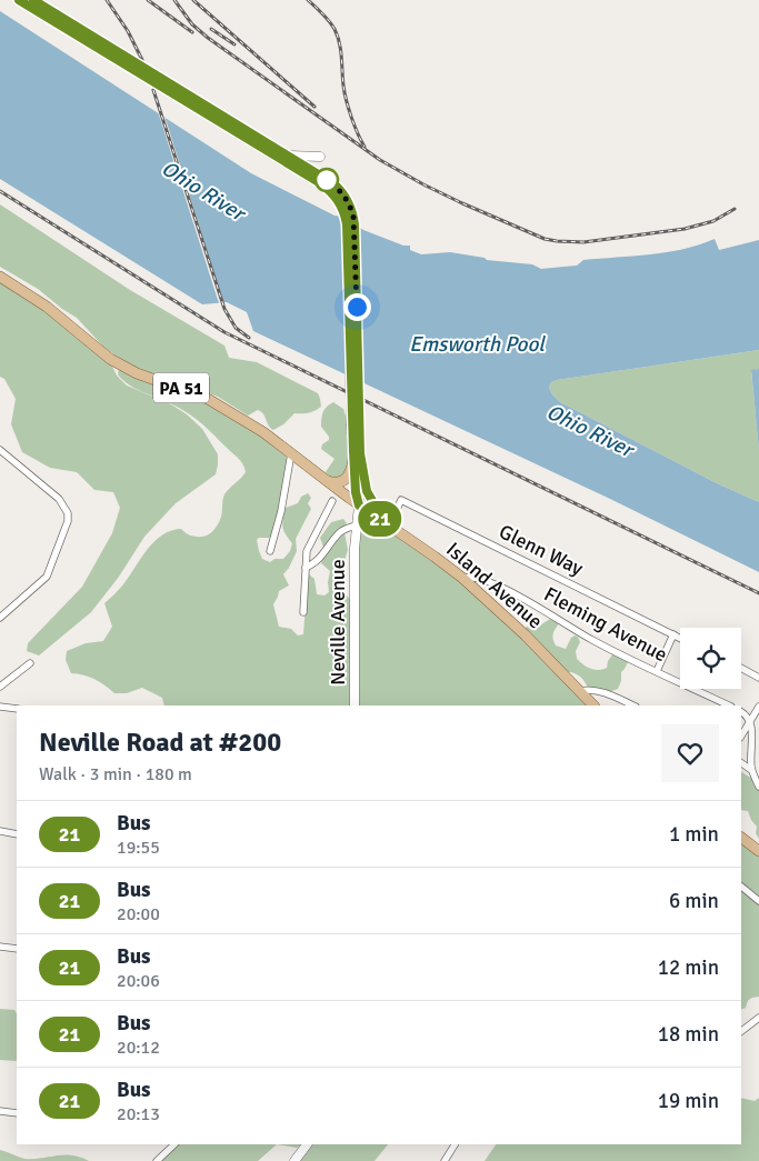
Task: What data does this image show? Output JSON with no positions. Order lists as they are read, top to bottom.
{
  "streets": {
    "main road": ["PA 51", "Island Avenue", "Neville Avenue"],
    "street": ["Glenn Way", "Fleming Avenue"]
  },
  "crossings": [
    ["PA 51", "Island Avenue"],
    ["PA 51", "Neville Avenue"],
    ["Glenn Way", "Island Avenue"],
    ["Island Avenue", "Neville Avenue"],
    ["Island Avenue", "Fleming Avenue"]
  ],
  "water": ["Ohio River", "Emsworth Pool"],
  "lines": ["bus line 21"],
  "page": {
    "on_map": "21",
    "heading": ["Neville Road at #200", "Walk · 3 min · 180 m"],
    "list": [
      {
        "mark": "21",
        "name": "Bus",
        "note": "19:55",
        "value": "1 min"
      },
      {
        "mark": "21",
        "name": "Bus",
        "note": "20:00",
        "value": "6 min"
      },
      {
        "mark": "21",
        "name": "Bus",
        "note": "20:06",
        "value": "12 min"
      },
      {
        "mark": "21",
        "name": "Bus",
        "note": "20:12",
        "value": "18 min"
      },
      {
        "mark": "21",
        "name": "Bus",
        "note": "20:13",
        "value": "19 min"
      }
    ]
  }
}
